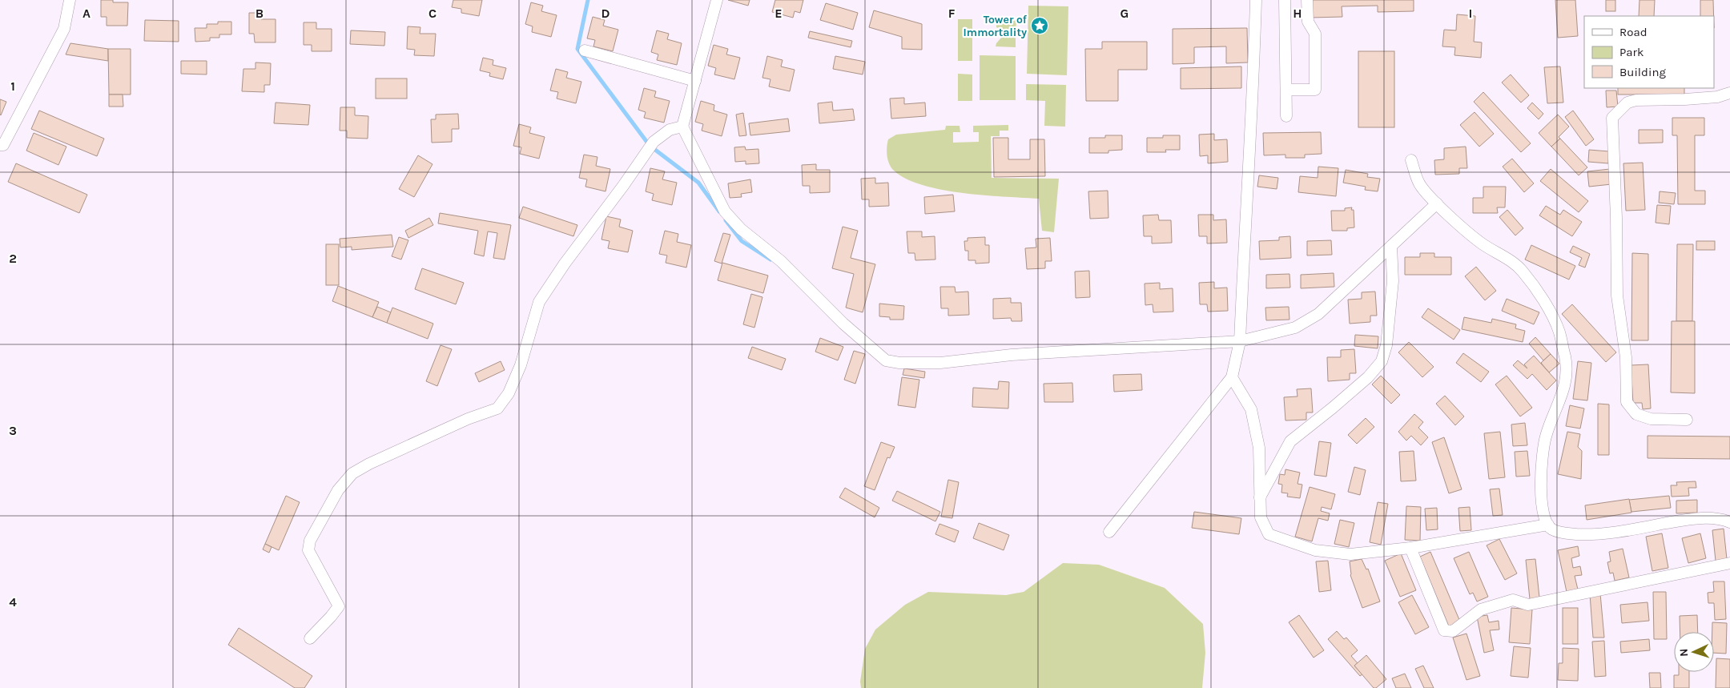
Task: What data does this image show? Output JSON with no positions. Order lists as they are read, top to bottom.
{
  "places": {
    "place": ["Tower of Immortality"]
  },
  "legend": ["Road", "Park", "Building"],
  "north": "left",
  "grid": {
    "columns": [
      "A",
      "B",
      "C",
      "D",
      "E",
      "F",
      "G",
      "H",
      "I"
    ],
    "rows": [
      "1",
      "2",
      "3",
      "4"
    ]
  }
}
